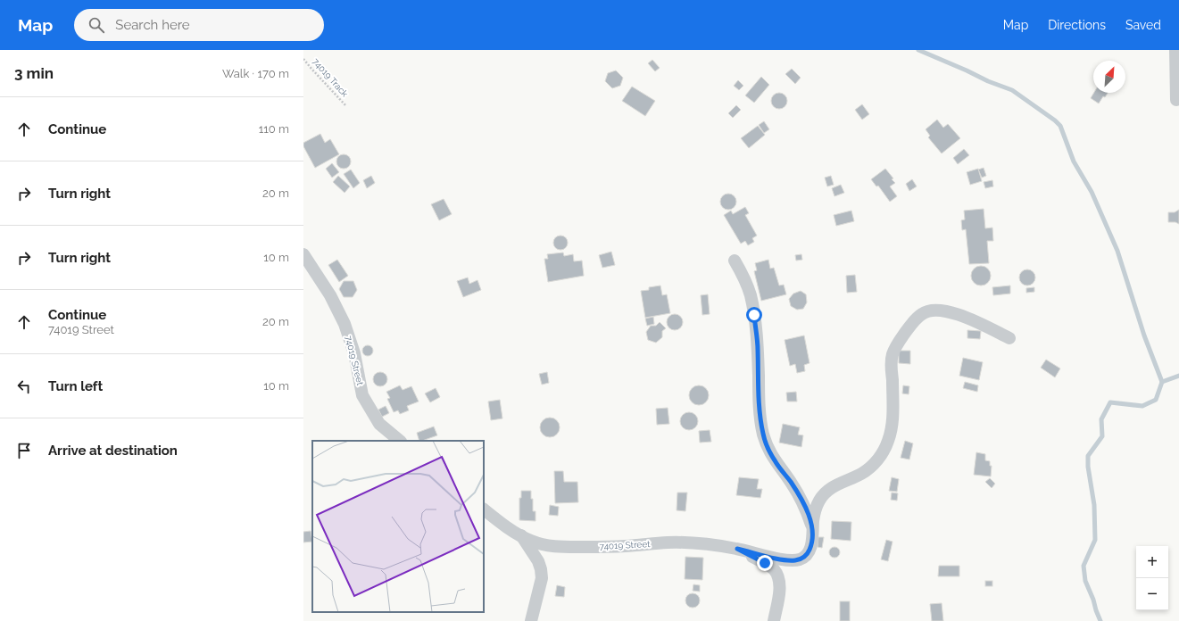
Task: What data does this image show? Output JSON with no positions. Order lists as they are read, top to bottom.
{
  "streets": {
    "street": ["74019 Street"],
    "path": ["74019 Track"]
  },
  "north": "top right",
  "page": {
    "header": "Map",
    "search": "Search here",
    "nav": ["Map", "Directions", "Saved"],
    "heading": ["3 min", "Walk · 170 m"],
    "list": [
      ["Continue", "110 m"],
      ["Turn right", "20 m"],
      ["Turn right", "10 m"],
      ["Continue", "74019 Street", "20 m"],
      ["Turn left", "10 m"],
      "Arrive at destination"
    ],
    "map_buttons": ["+", "−"]
  }
}
